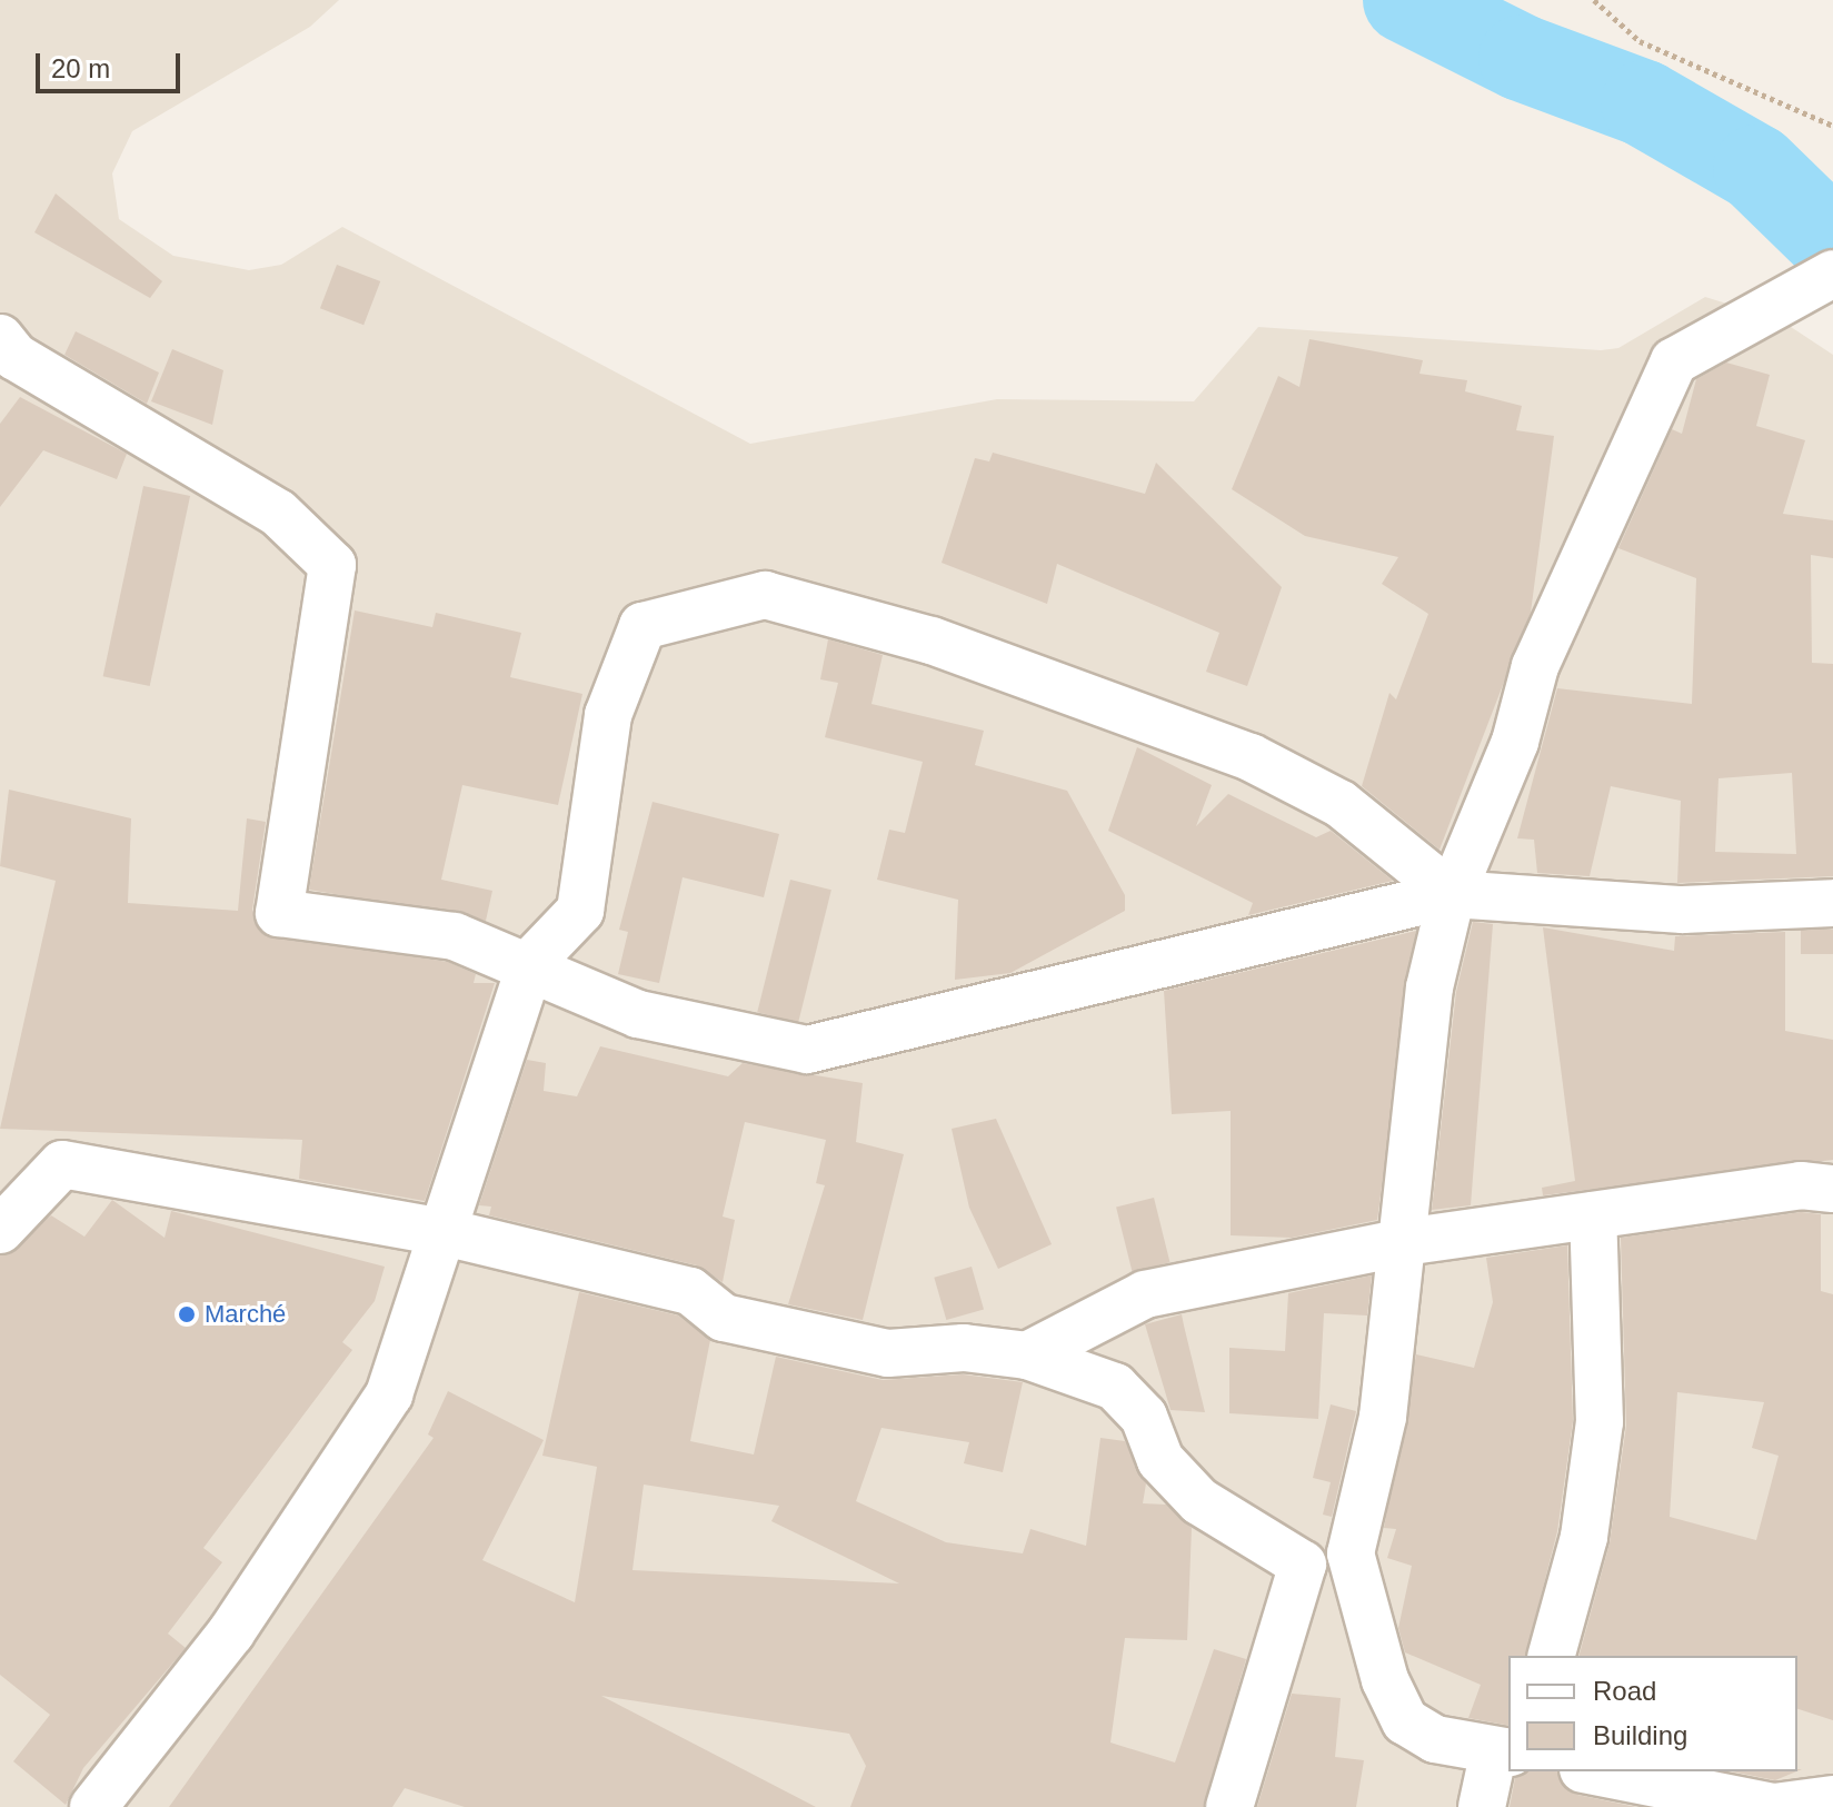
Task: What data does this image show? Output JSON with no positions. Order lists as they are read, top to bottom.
{
  "places": ["Marché"],
  "legend": ["Road", "Building"],
  "scale_bar": "20 m"
}
